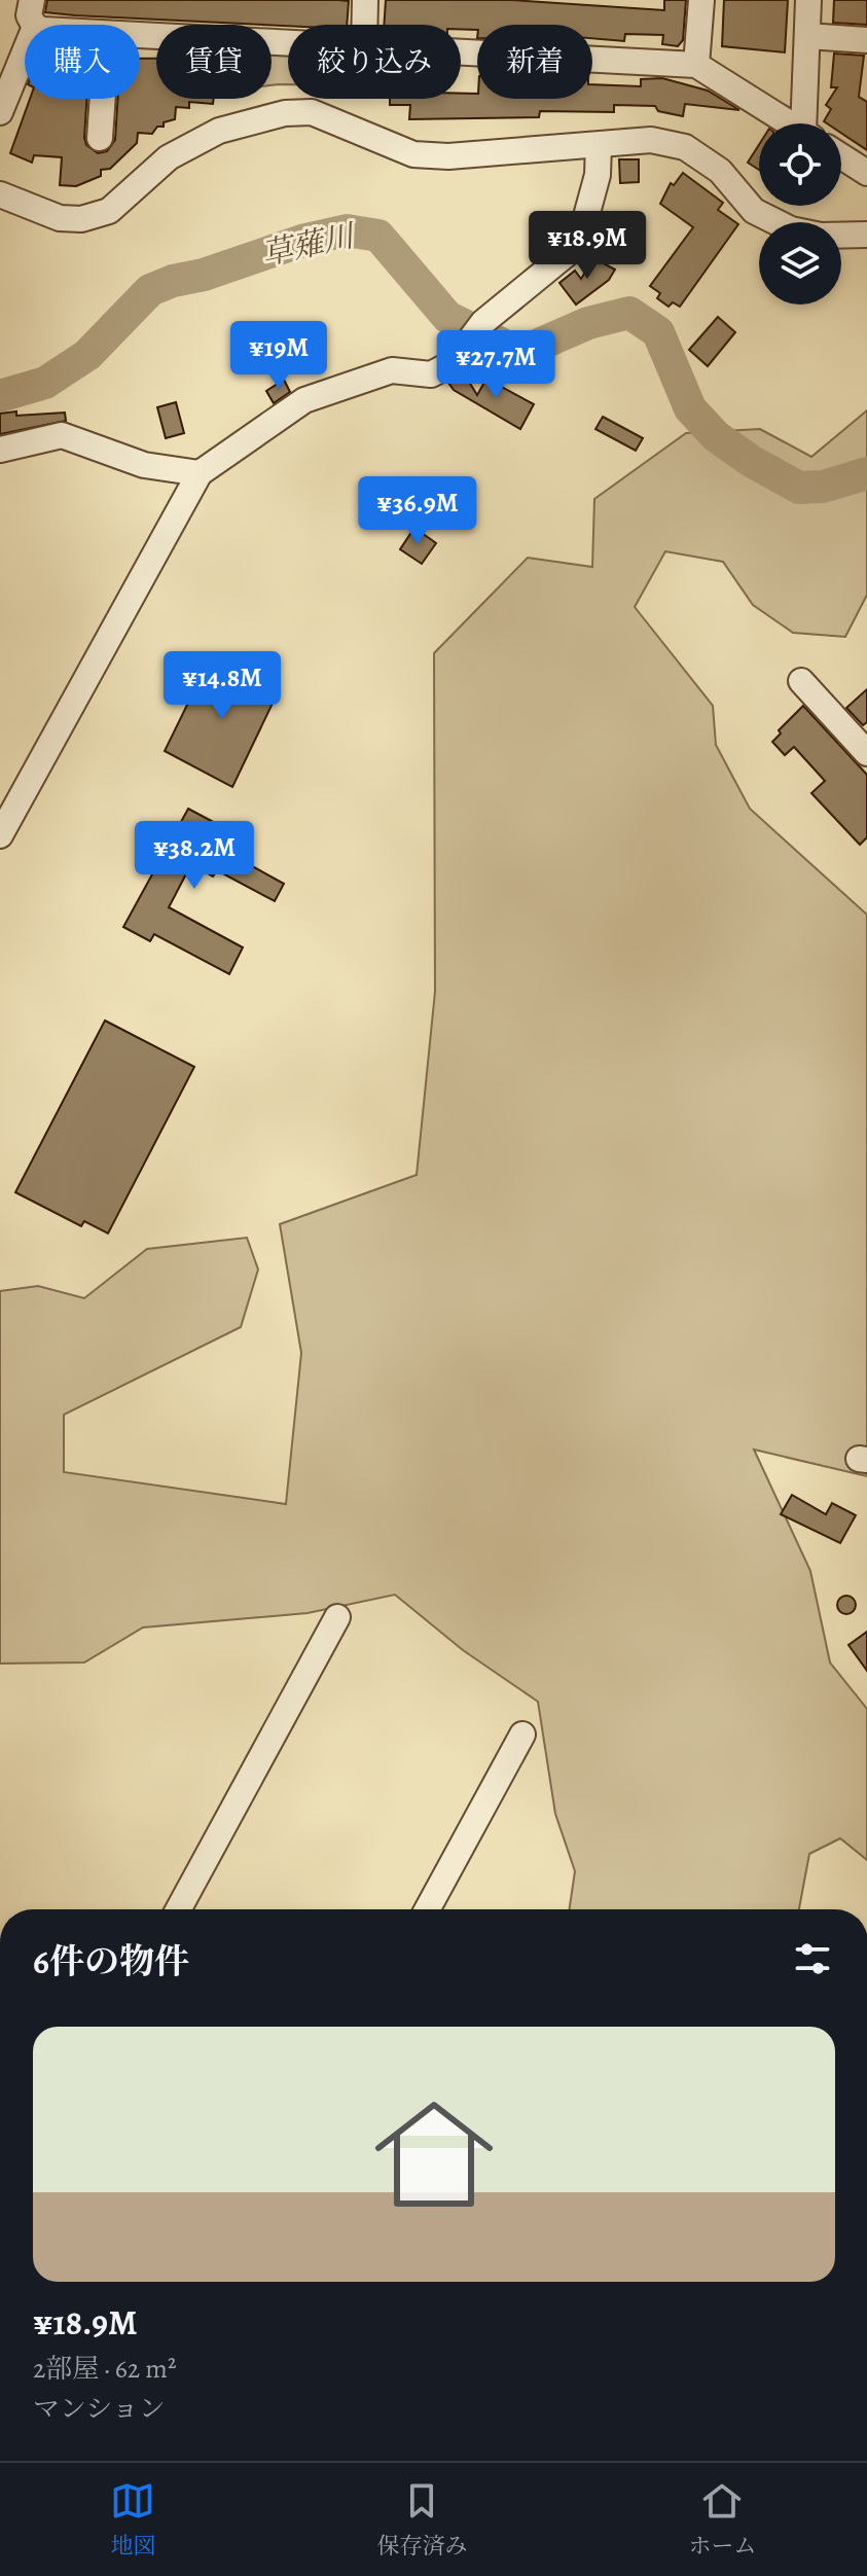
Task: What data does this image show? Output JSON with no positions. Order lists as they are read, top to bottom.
{
  "water": ["草薙川"],
  "page": {
    "chip": [
      "購入",
      "賃貸",
      "絞り込み",
      "新着"
    ],
    "price": [
      "¥18.9M",
      "¥19M",
      "¥27.7M",
      "¥36.9M",
      "¥14.8M",
      "¥38.2M"
    ],
    "heading": "6件の物件",
    "list": [
      {
        "name": "¥18.9M",
        "note": "2部屋 · 62 m² · マンション"
      }
    ],
    "tabs": ["地図", "保存済み", "ホーム"]
  }
}
